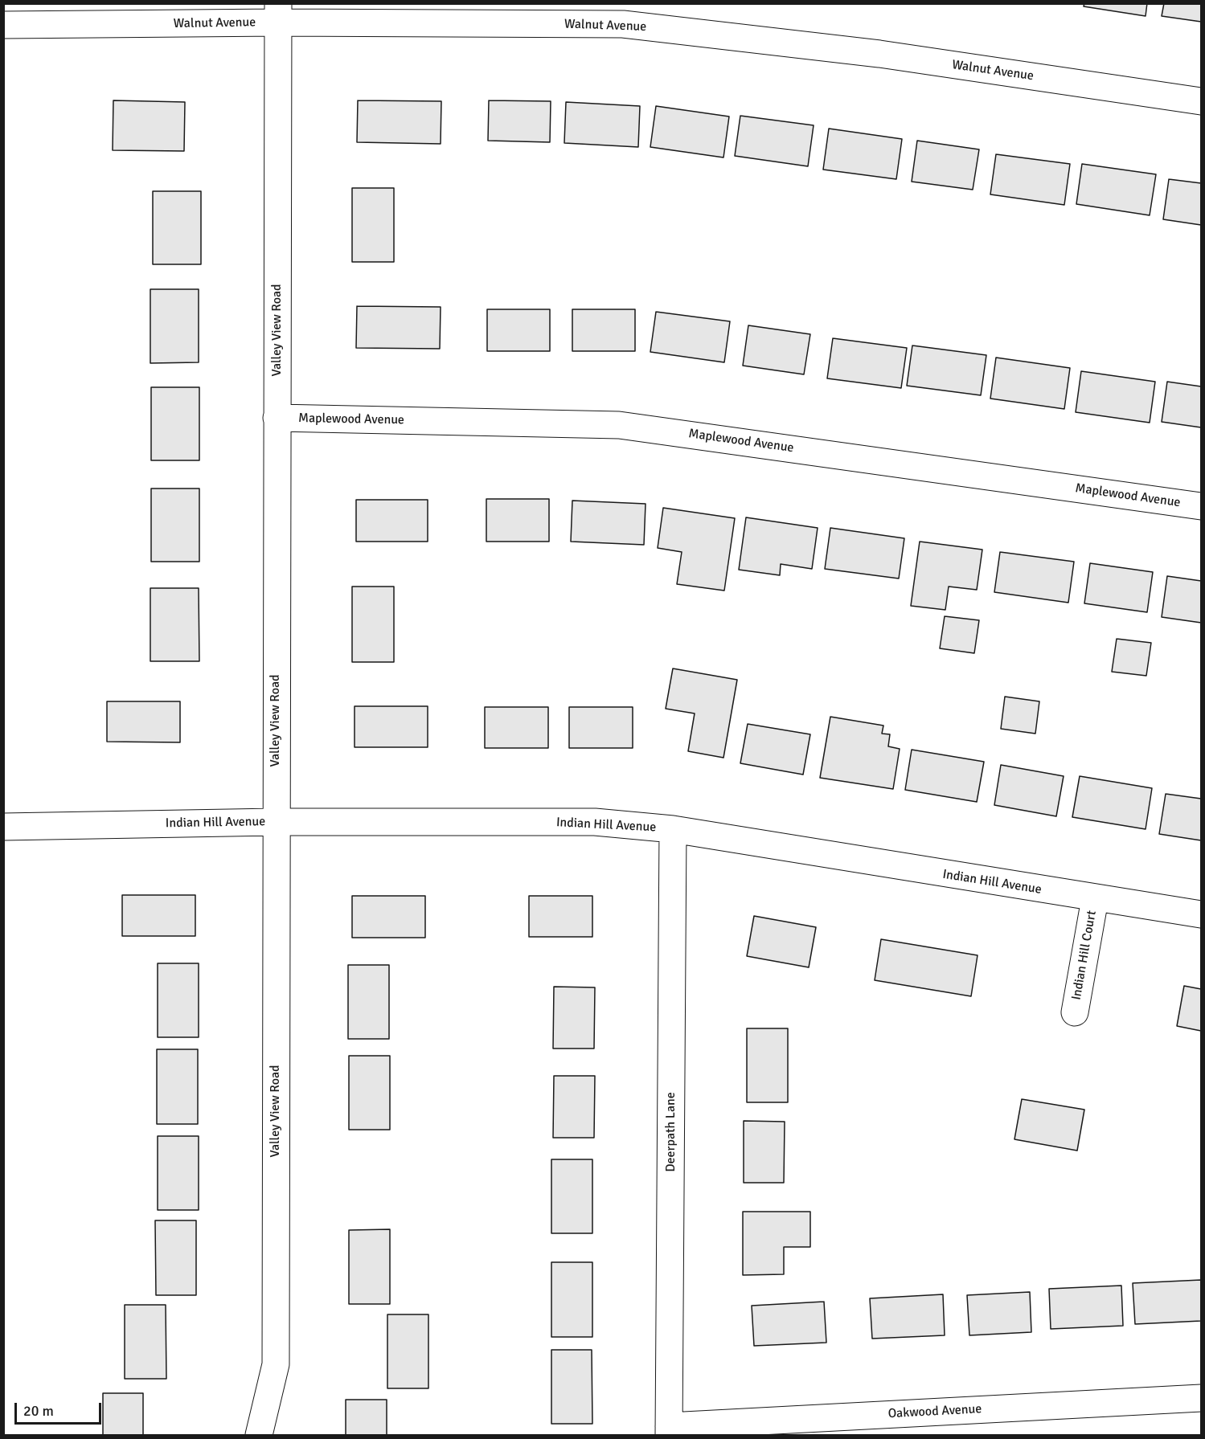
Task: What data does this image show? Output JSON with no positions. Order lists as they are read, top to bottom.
{
  "streets": {
    "street": [
      "Walnut Avenue",
      "Valley View Road",
      "Maplewood Avenue",
      "Indian Hill Avenue",
      "Indian Hill Court",
      "Deerpath Lane",
      "Oakwood Avenue"
    ]
  },
  "crossings": [
    ["Walnut Avenue", "Valley View Road"],
    ["Valley View Road", "Maplewood Avenue"],
    ["Valley View Road", "Indian Hill Avenue"],
    ["Indian Hill Avenue", "Indian Hill Court"],
    ["Indian Hill Avenue", "Deerpath Lane"],
    ["Deerpath Lane", "Oakwood Avenue"]
  ],
  "scale_bar": "20 m"
}
